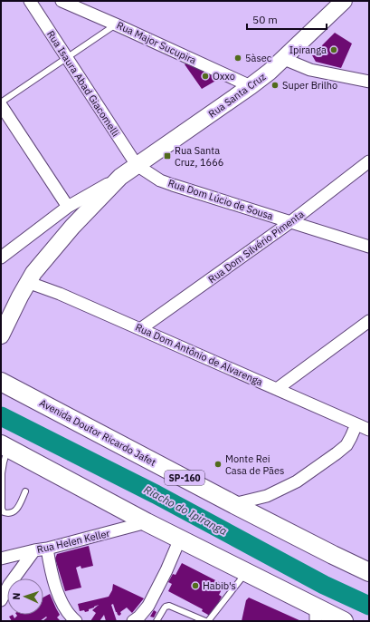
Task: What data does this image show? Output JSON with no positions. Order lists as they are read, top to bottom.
{
  "streets": {
    "main road": ["Rua Santa Cruz", "Avenida Doutor Ricardo Jafet", "SP-160"],
    "street": [
      "Rua Major Sucupira",
      "Rua Isaura Abad Giacomelli",
      "Rua Dom Lúcio de Sousa",
      "Rua Dom Silvério Pimenta",
      "Rua Dom Antônio de Alvarenga",
      "Rua Helen Keller"
    ]
  },
  "crossings": [
    ["Rua Major Sucupira", "Rua Santa Cruz"],
    ["Rua Isaura Abad Giacomelli", "Rua Santa Cruz"],
    ["Rua Isaura Abad Giacomelli", "Rua Dom Lúcio de Sousa"],
    ["Rua Santa Cruz", "Rua Dom Lúcio de Sousa"],
    ["Rua Santa Cruz", "Rua Dom Antônio de Alvarenga"],
    ["Rua Dom Lúcio de Sousa", "Rua Dom Silvério Pimenta"],
    ["Rua Dom Silvério Pimenta", "Rua Dom Antônio de Alvarenga"]
  ],
  "water": ["Riacho do Ipiranga"],
  "places": {
    "other": [
      "Ipiranga",
      "5àsec",
      "Oxxo",
      "Super Brilho",
      "Monte Rei Casa de Pães",
      "Habib's"
    ],
    "transit": ["Rua Santa Cruz, 1666"]
  },
  "scale_bar": "50 m",
  "north": "left"
}
